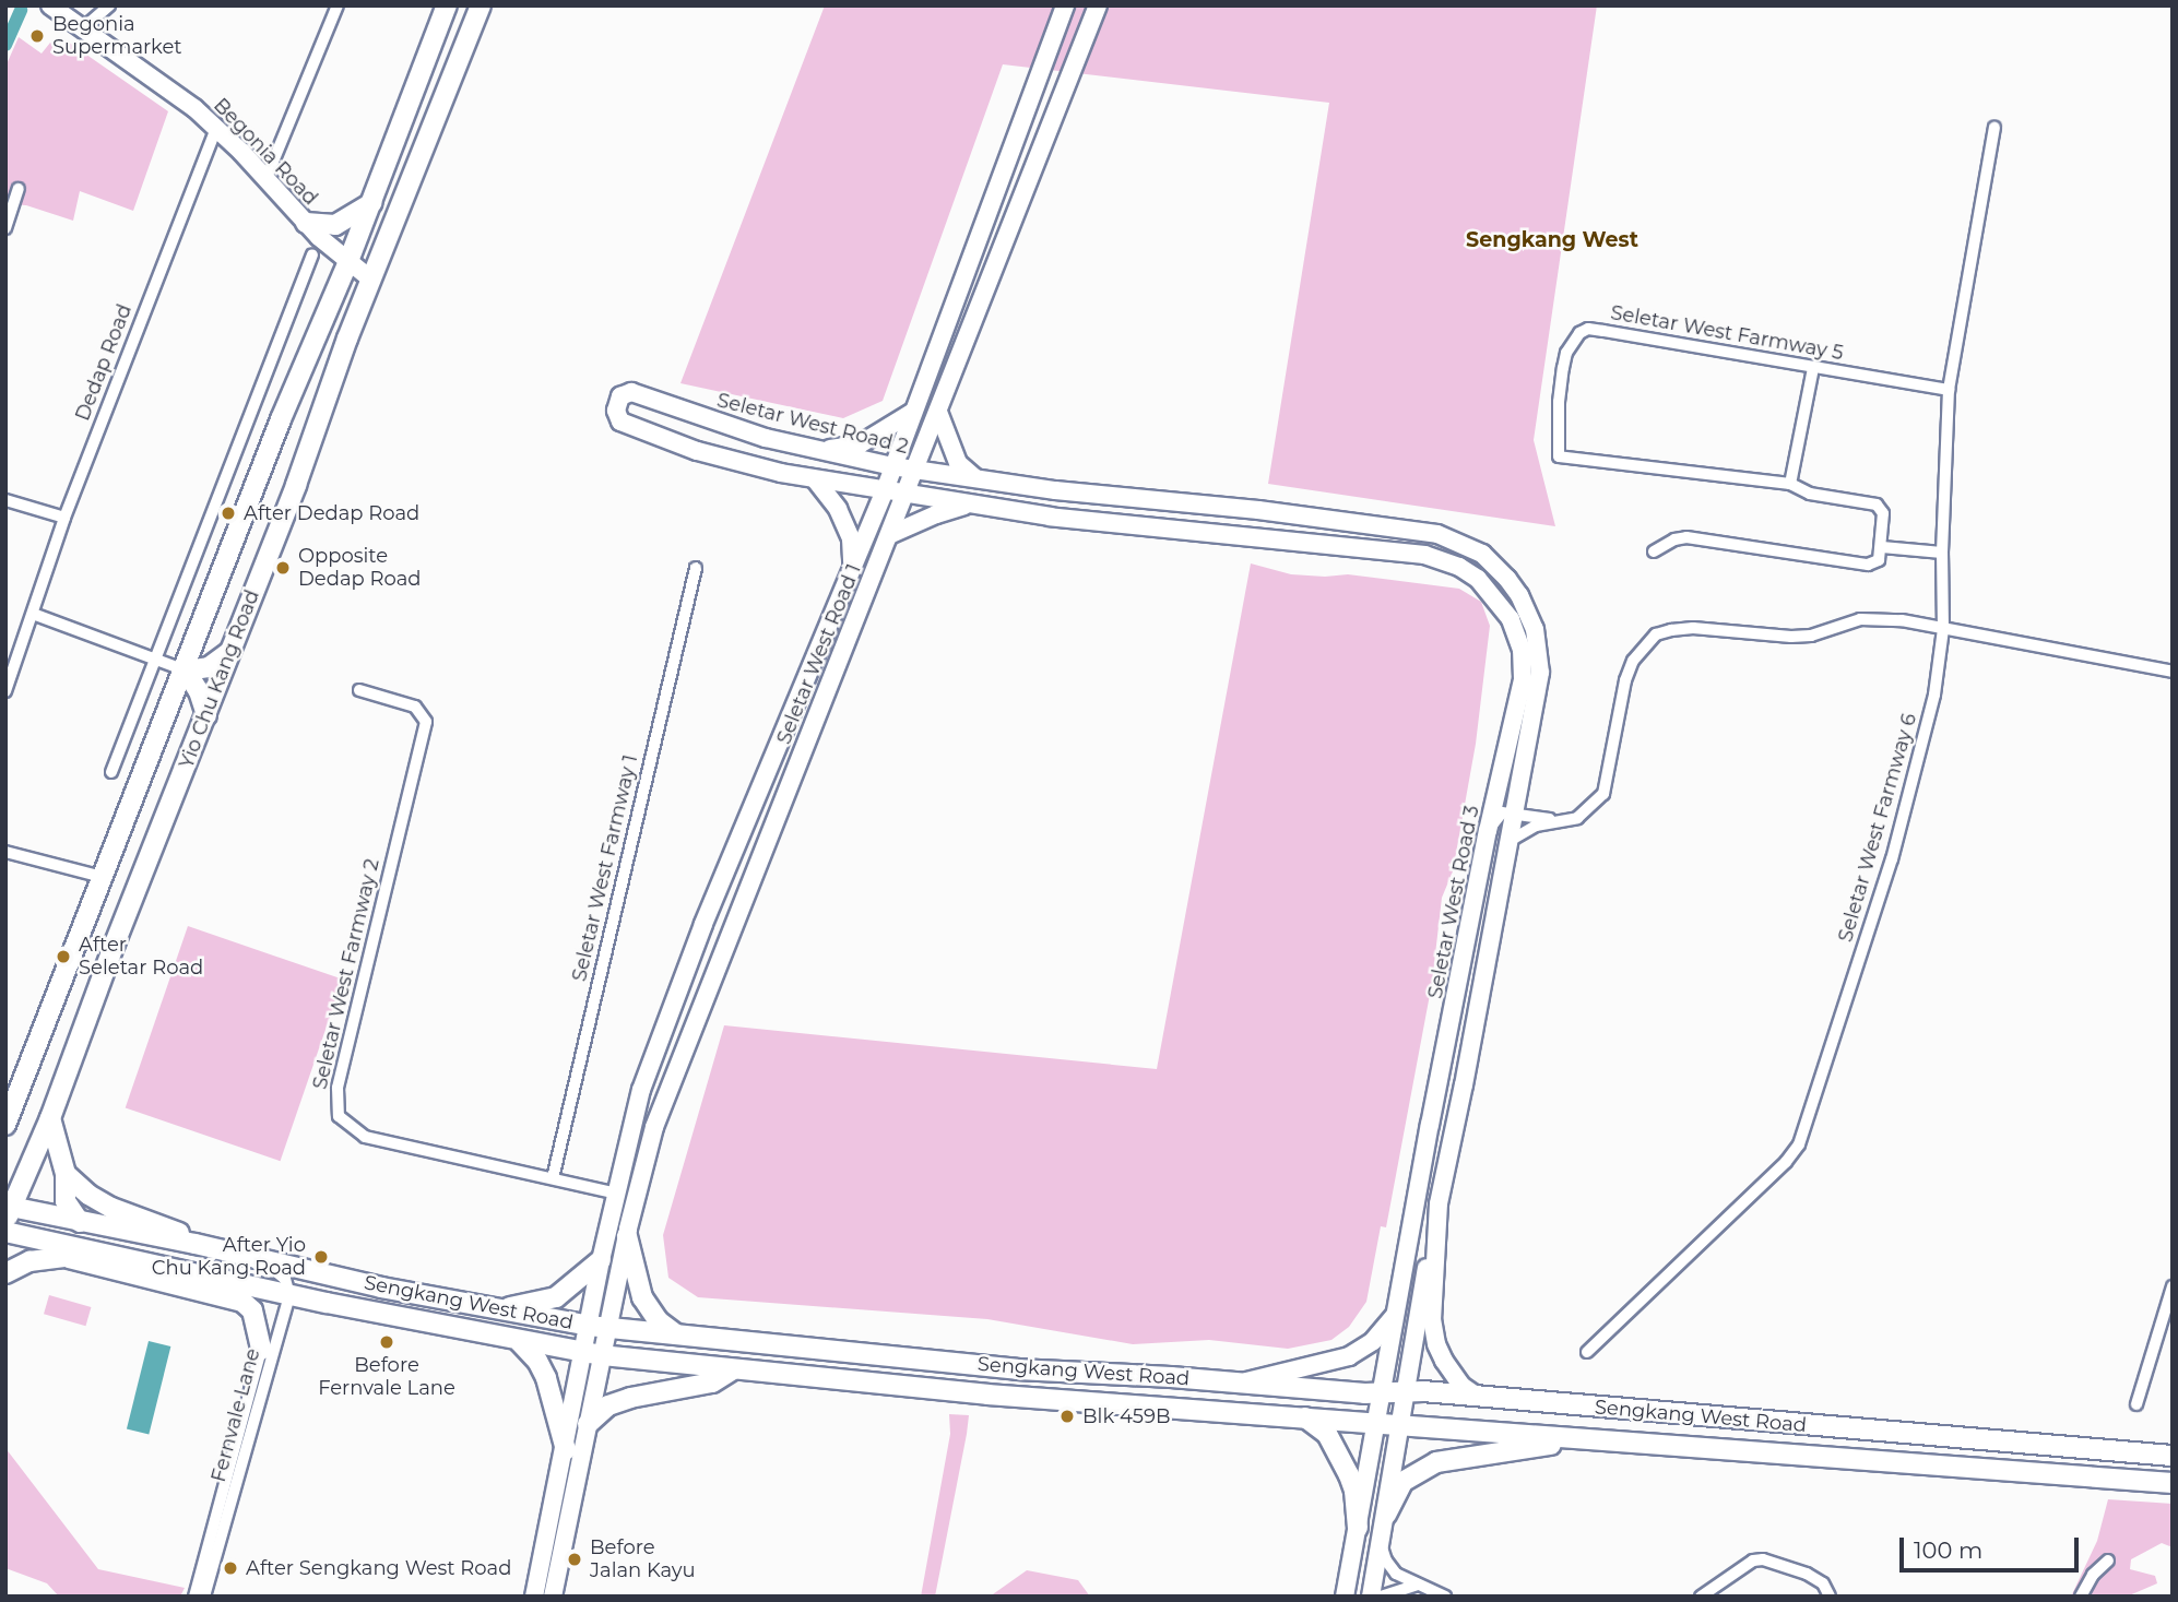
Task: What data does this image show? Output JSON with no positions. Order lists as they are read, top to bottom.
{
  "streets": {
    "main road": [
      "Begonia Road",
      "Seletar West Road 2",
      "Seletar West Road 1",
      "Yio Chu Kang Road",
      "Seletar West Road 3",
      "Sengkang West Road"
    ],
    "street": [
      "Seletar West Farmway 5",
      "Dedap Road",
      "Seletar West Farmway 6",
      "Seletar West Farmway 1",
      "Seletar West Farmway 2",
      "Fernvale Lane"
    ]
  },
  "crossings": [
    ["Begonia Road", "Dedap Road"],
    ["Begonia Road", "Yio Chu Kang Road"],
    ["Seletar West Farmway 5", "Seletar West Farmway 6"],
    ["Seletar West Road 2", "Seletar West Road 1"],
    ["Seletar West Road 2", "Seletar West Road 3"],
    ["Seletar West Road 1", "Seletar West Farmway 2"],
    ["Seletar West Road 1", "Sengkang West Road"],
    ["Yio Chu Kang Road", "Sengkang West Road"],
    ["Seletar West Farmway 1", "Seletar West Farmway 2"],
    ["Seletar West Road 3", "Sengkang West Road"],
    ["Sengkang West Road", "Fernvale Lane"]
  ],
  "districts": ["Sengkang West"],
  "places": [
    "Begonia Supermarket",
    "After Dedap Road",
    "Opposite Dedap Road",
    "After Seletar Road",
    "After Yio Chu Kang Road",
    "Before Fernvale Lane",
    "Blk 459B",
    "Before Jalan Kayu",
    "After Sengkang West Road"
  ],
  "scale_bar": "100 m"
}
